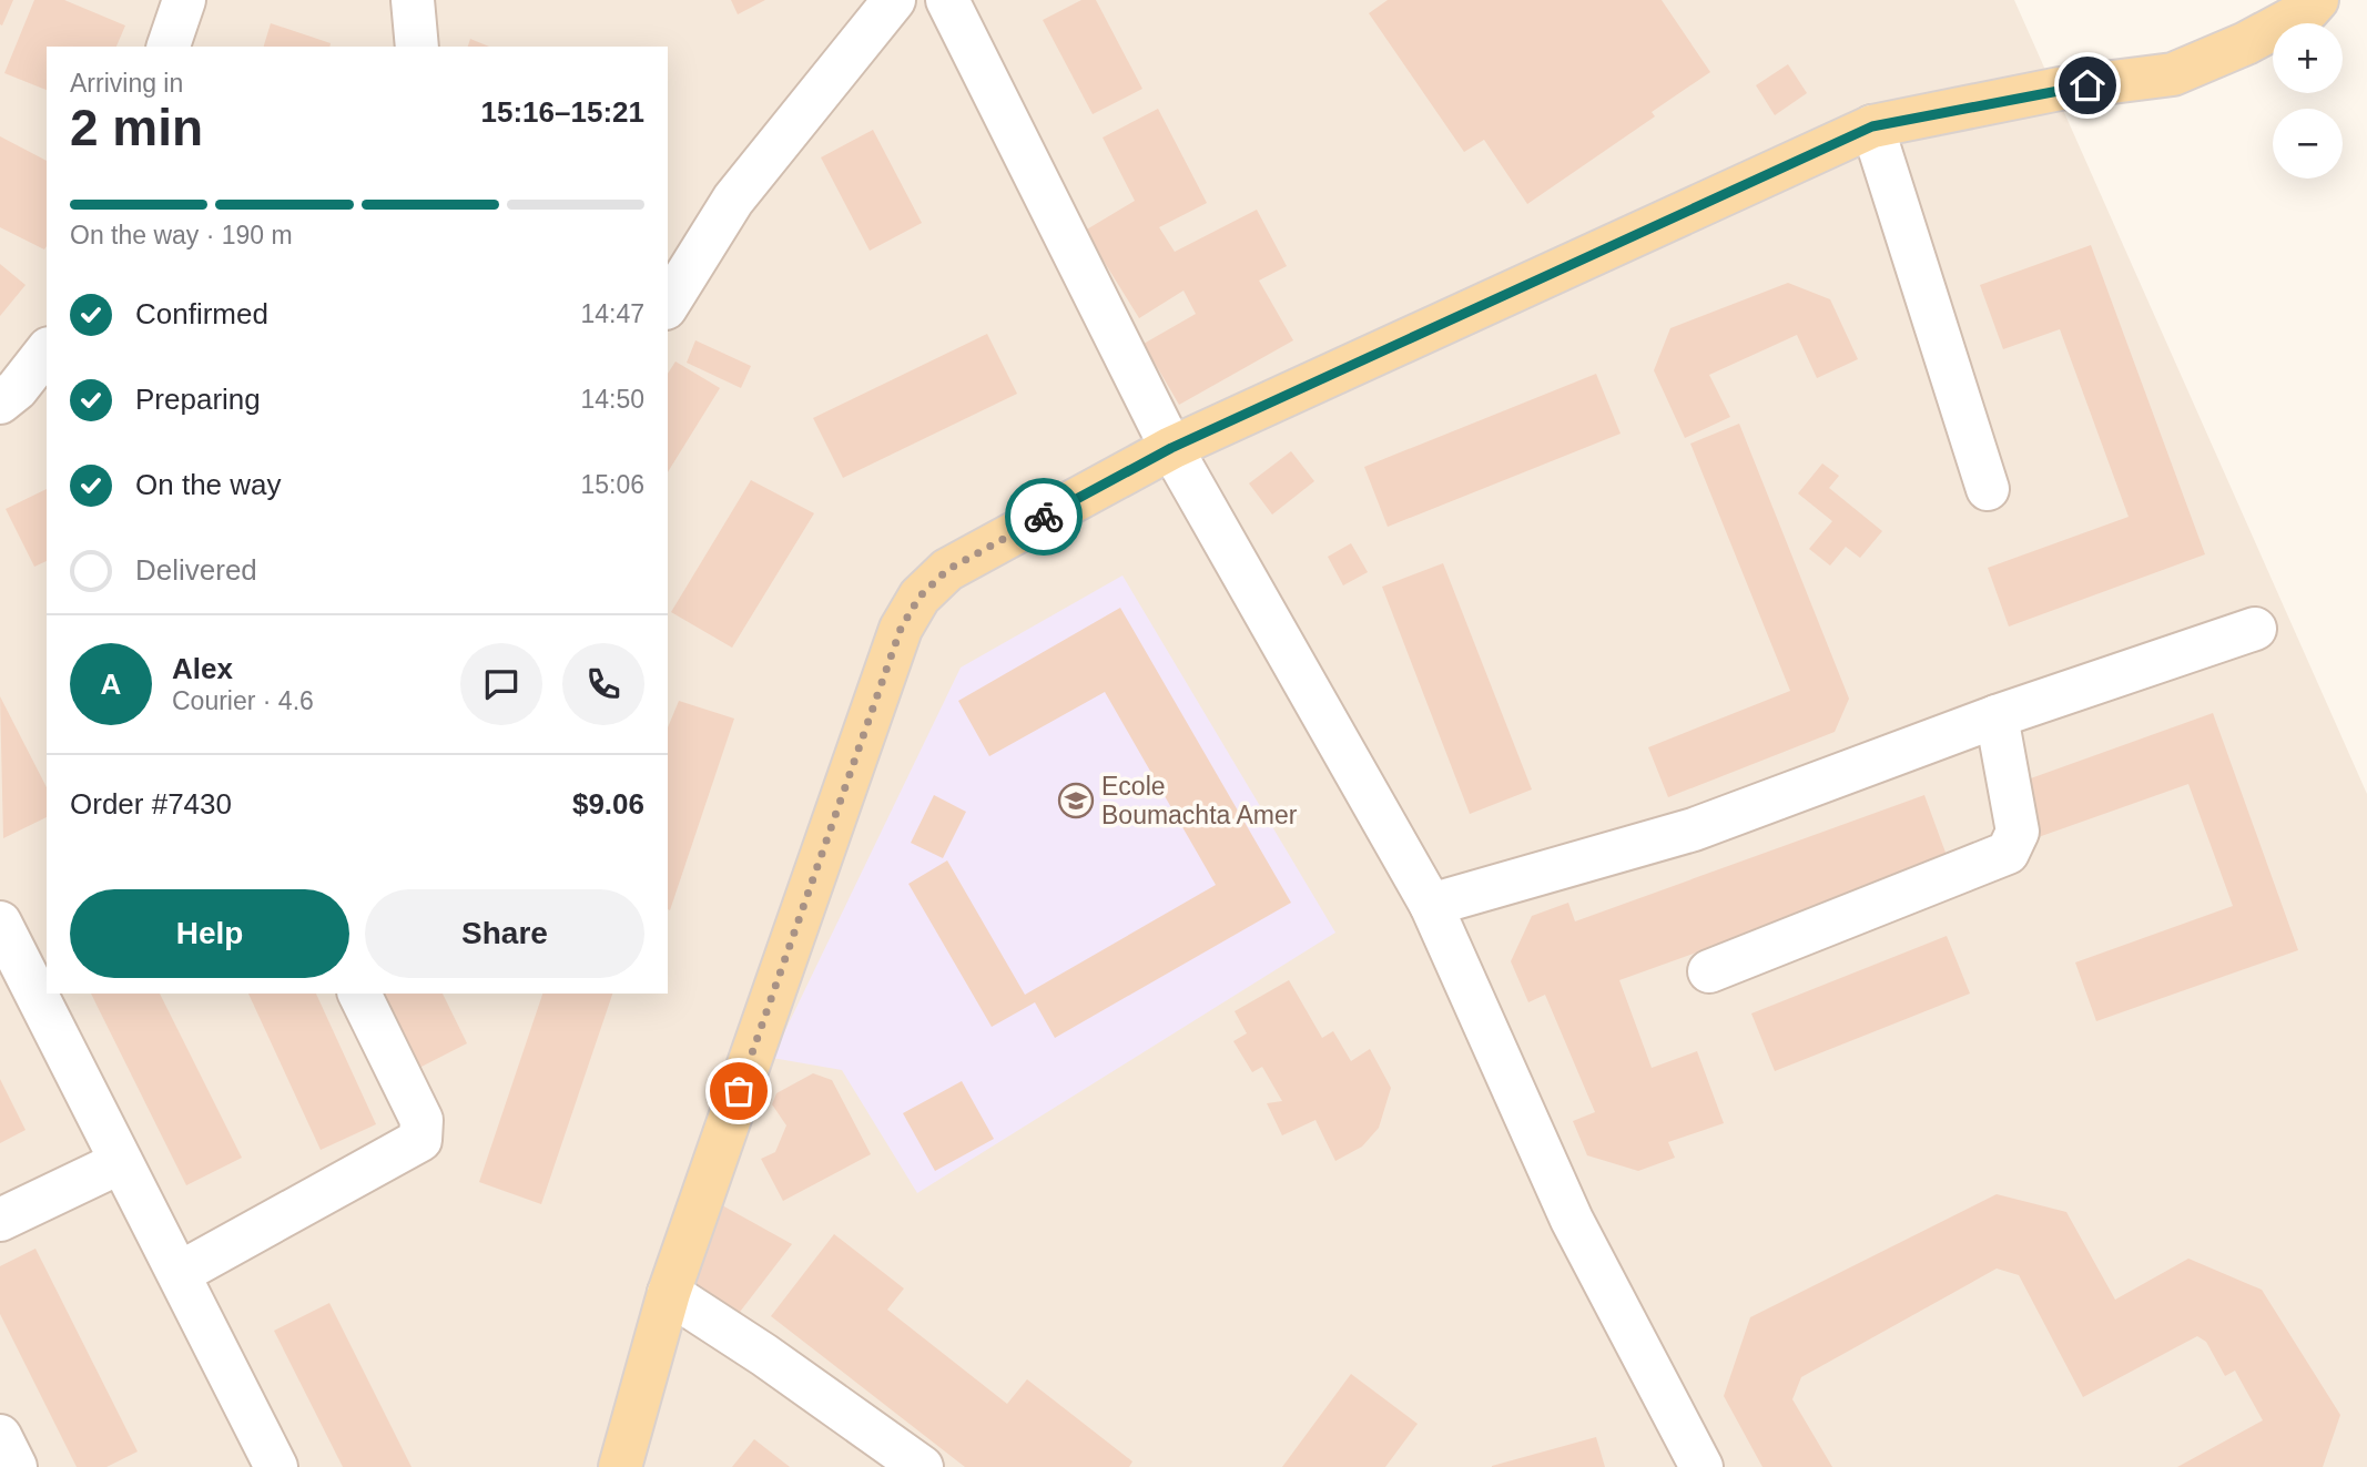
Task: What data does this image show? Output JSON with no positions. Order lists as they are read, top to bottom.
{
  "places": {
    "school or university": ["Ecole Boumachta Amer"]
  },
  "page": {
    "map_buttons": ["+", "−"],
    "heading": ["2 min", "Arriving in", "15:16–15:21"],
    "panel": [
      "Alex",
      "Courier · 4.6",
      "Order #7430",
      "$9.06"
    ],
    "bar": "On the way · 190 m",
    "list": [
      ["Confirmed", "14:47"],
      ["Preparing", "14:50"],
      ["On the way", "15:06"],
      "Delivered"
    ],
    "round": "A",
    "buttons": ["Help", "Share"]
  }
}
